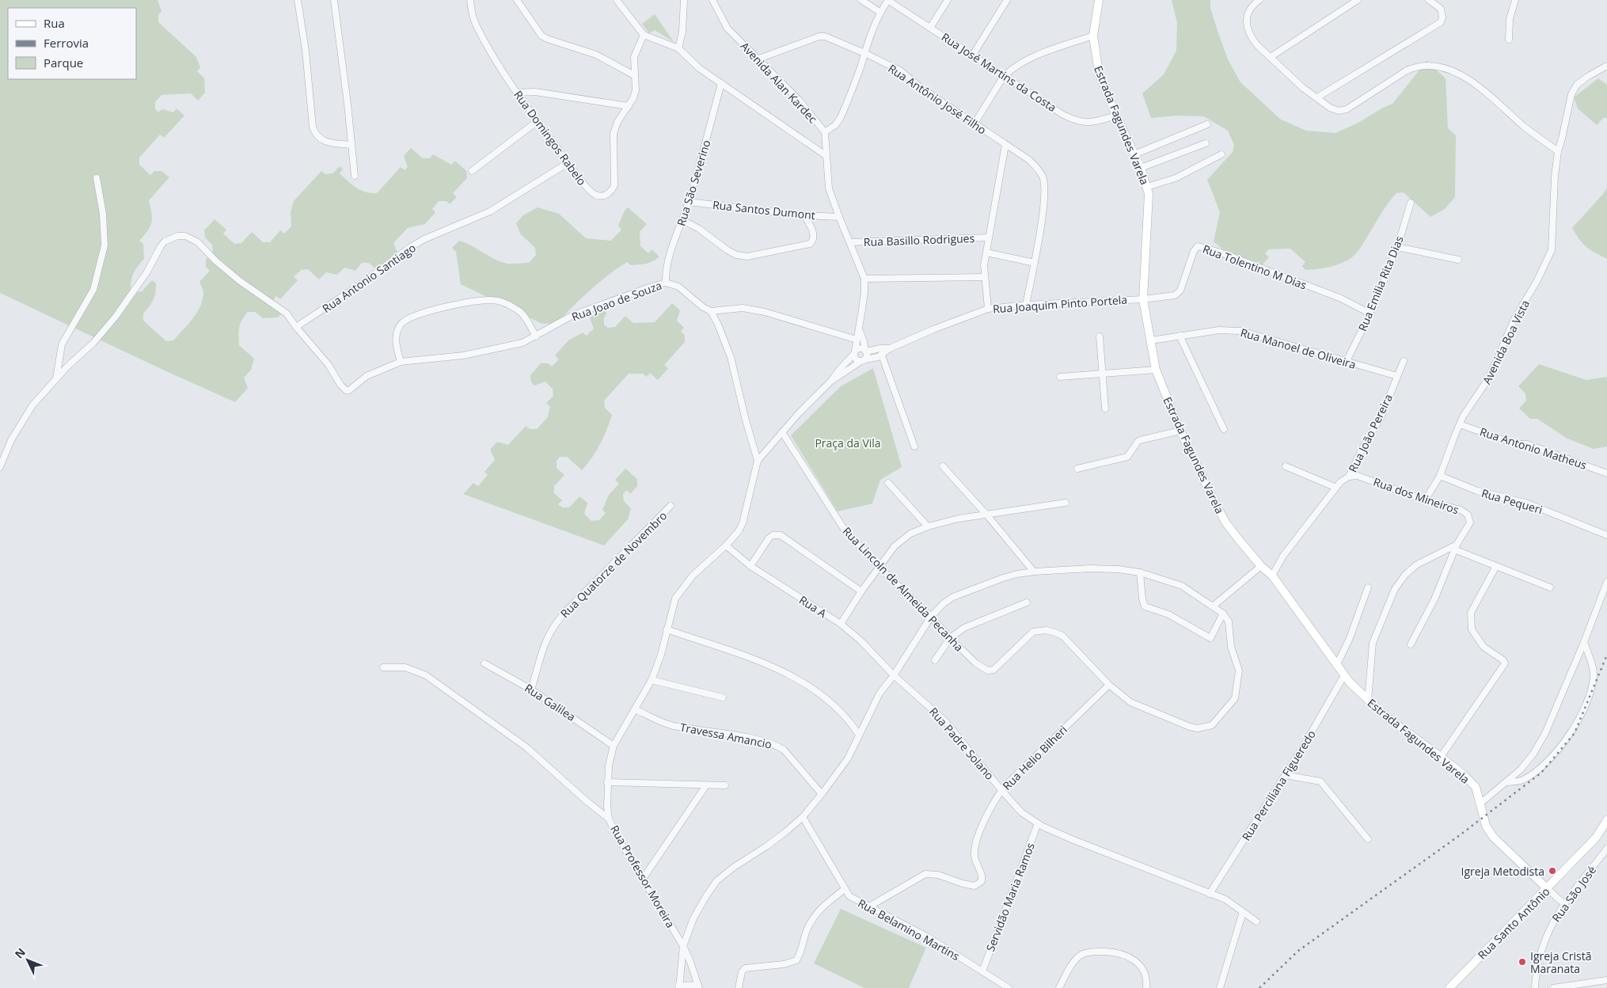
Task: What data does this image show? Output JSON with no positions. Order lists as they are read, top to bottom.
{
  "streets": {
    "street": [
      "Rua José Martins da Costa",
      "Avenida Alan Kardec",
      "Rua Antônio José Filho",
      "Estrada Fagundes Varela",
      "Rua Domingos Rabelo",
      "Rua São Severino",
      "Rua Santos Dumont",
      "Rua Basillo Rodrigues",
      "Rua Tolentino M Dias",
      "Rua Antonio Santiago",
      "Rua Emilia Rita Dias",
      "Rua Joao de Souza",
      "Rua Joaquim Pinto Portela",
      "Avenida Boa Vista",
      "Rua Manoel de Oliveira",
      "Rua João Pereira",
      "Rua Antonio Matheus",
      "Rua dos Mineiros",
      "Rua Pequeri",
      "Rua Quatorze de Novembro",
      "Rua Lincoln de Almeida Pecanha",
      "Rua A",
      "Rua Galilea",
      "Travessa Amancio",
      "Rua Padre Solano",
      "Rua Helio Bilheri",
      "Rua Perciliana Figueredo",
      "Rua Professor Moreira",
      "Rua São José",
      "Servidão Maria Ramos",
      "Rua Santo Antônio",
      "Rua Belamino Martins"
    ]
  },
  "crossings": [
    ["Rua José Martins da Costa", "Estrada Fagundes Varela"],
    ["Avenida Alan Kardec", "Rua Antônio José Filho"],
    ["Avenida Alan Kardec", "Rua Santos Dumont"],
    ["Avenida Alan Kardec", "Rua Basillo Rodrigues"],
    ["Rua Antônio José Filho", "Rua Joaquim Pinto Portela"],
    ["Estrada Fagundes Varela", "Rua Tolentino M Dias"],
    ["Estrada Fagundes Varela", "Rua Joaquim Pinto Portela"],
    ["Estrada Fagundes Varela", "Rua Manoel de Oliveira"],
    ["Estrada Fagundes Varela", "Rua João Pereira"],
    ["Estrada Fagundes Varela", "Rua Perciliana Figueredo"],
    ["Estrada Fagundes Varela", "Rua Santo Antônio"],
    ["Rua Domingos Rabelo", "Rua Antonio Santiago"],
    ["Rua São Severino", "Rua Santos Dumont"],
    ["Rua São Severino", "Rua Joao de Souza"],
    ["Rua Tolentino M Dias", "Rua Emilia Rita Dias"],
    ["Rua Tolentino M Dias", "Rua Joaquim Pinto Portela"],
    ["Rua Antonio Santiago", "Rua Joao de Souza"],
    ["Rua Emilia Rita Dias", "Rua Manoel de Oliveira"],
    ["Rua Joao de Souza", "Rua Professor Moreira"],
    ["Rua Joaquim Pinto Portela", "Rua Professor Moreira"],
    ["Avenida Boa Vista", "Rua Antonio Matheus"],
    ["Avenida Boa Vista", "Rua dos Mineiros"],
    ["Avenida Boa Vista", "Rua Pequeri"],
    ["Rua Manoel de Oliveira", "Rua João Pereira"],
    ["Rua João Pereira", "Rua dos Mineiros"],
    ["Rua Quatorze de Novembro", "Rua Galilea"],
    ["Rua Lincoln de Almeida Pecanha", "Rua Helio Bilheri"],
    ["Rua Lincoln de Almeida Pecanha", "Rua Professor Moreira"],
    ["Rua A", "Rua Padre Solano"],
    ["Rua A", "Rua Professor Moreira"],
    ["Rua Galilea", "Rua Professor Moreira"],
    ["Travessa Amancio", "Rua Professor Moreira"],
    ["Rua Padre Solano", "Rua Helio Bilheri"],
    ["Rua Padre Solano", "Rua Perciliana Figueredo"],
    ["Rua Padre Solano", "Servidão Maria Ramos"],
    ["Rua Helio Bilheri", "Rua Belamino Martins"],
    ["Servidão Maria Ramos", "Rua Belamino Martins"]
  ],
  "parks": ["Praça da Vila"],
  "places": ["Igreja Metodista", "Igreja Cristã Maranata"],
  "legend": ["Rua", "Ferrovia", "Parque"],
  "north": "top left"
}
